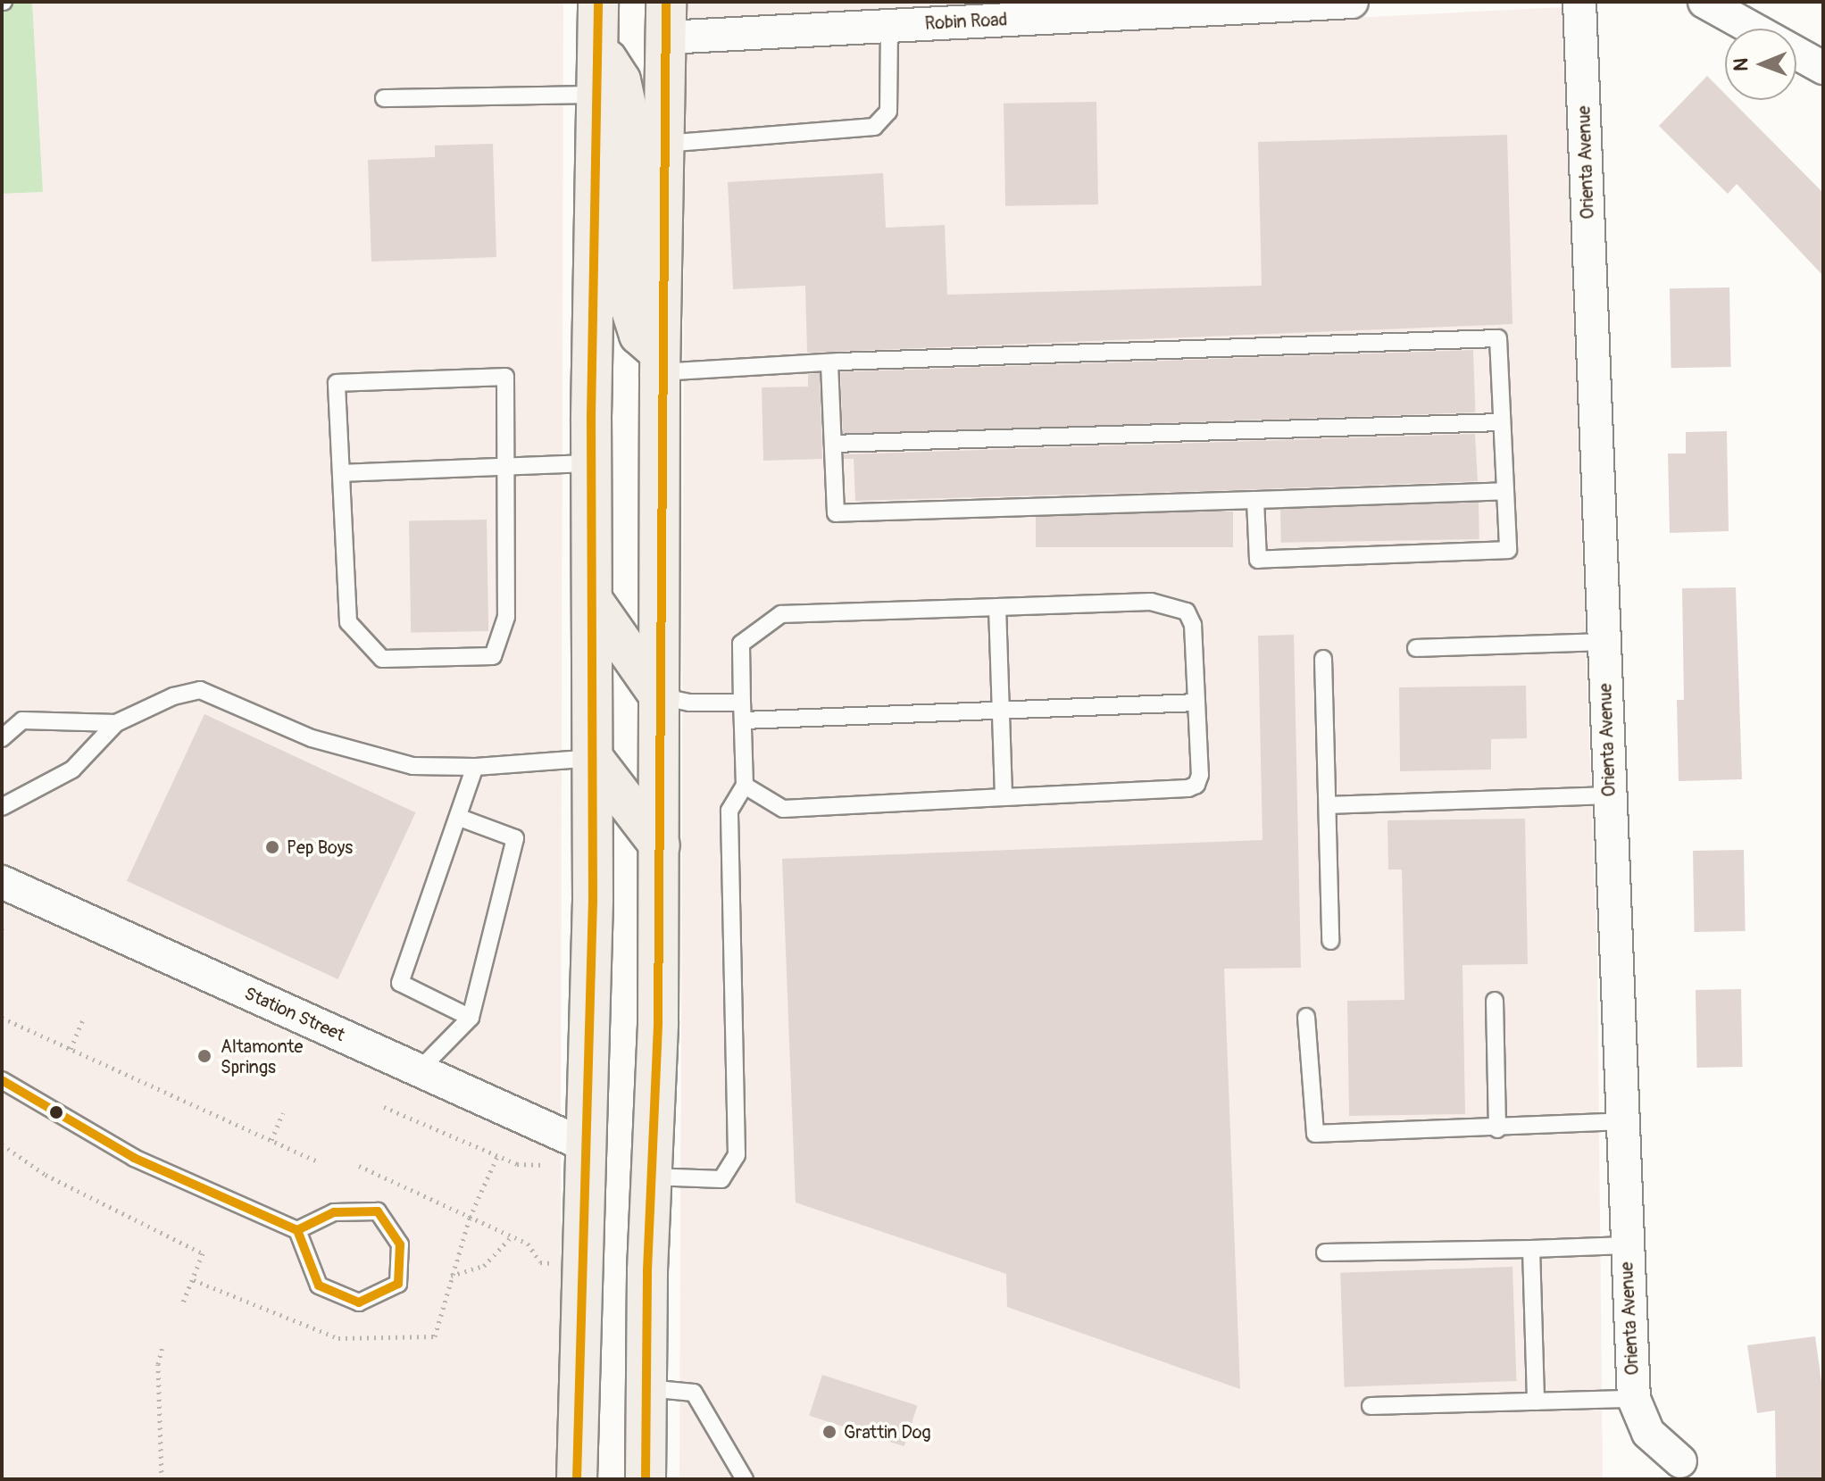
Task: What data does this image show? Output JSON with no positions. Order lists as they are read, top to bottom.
{
  "streets": {
    "street": ["Robin Road", "Orienta Avenue", "Station Street"]
  },
  "places": ["Pep Boys", "Altamonte Springs", "Grattin Dog"],
  "north": "left"
}
